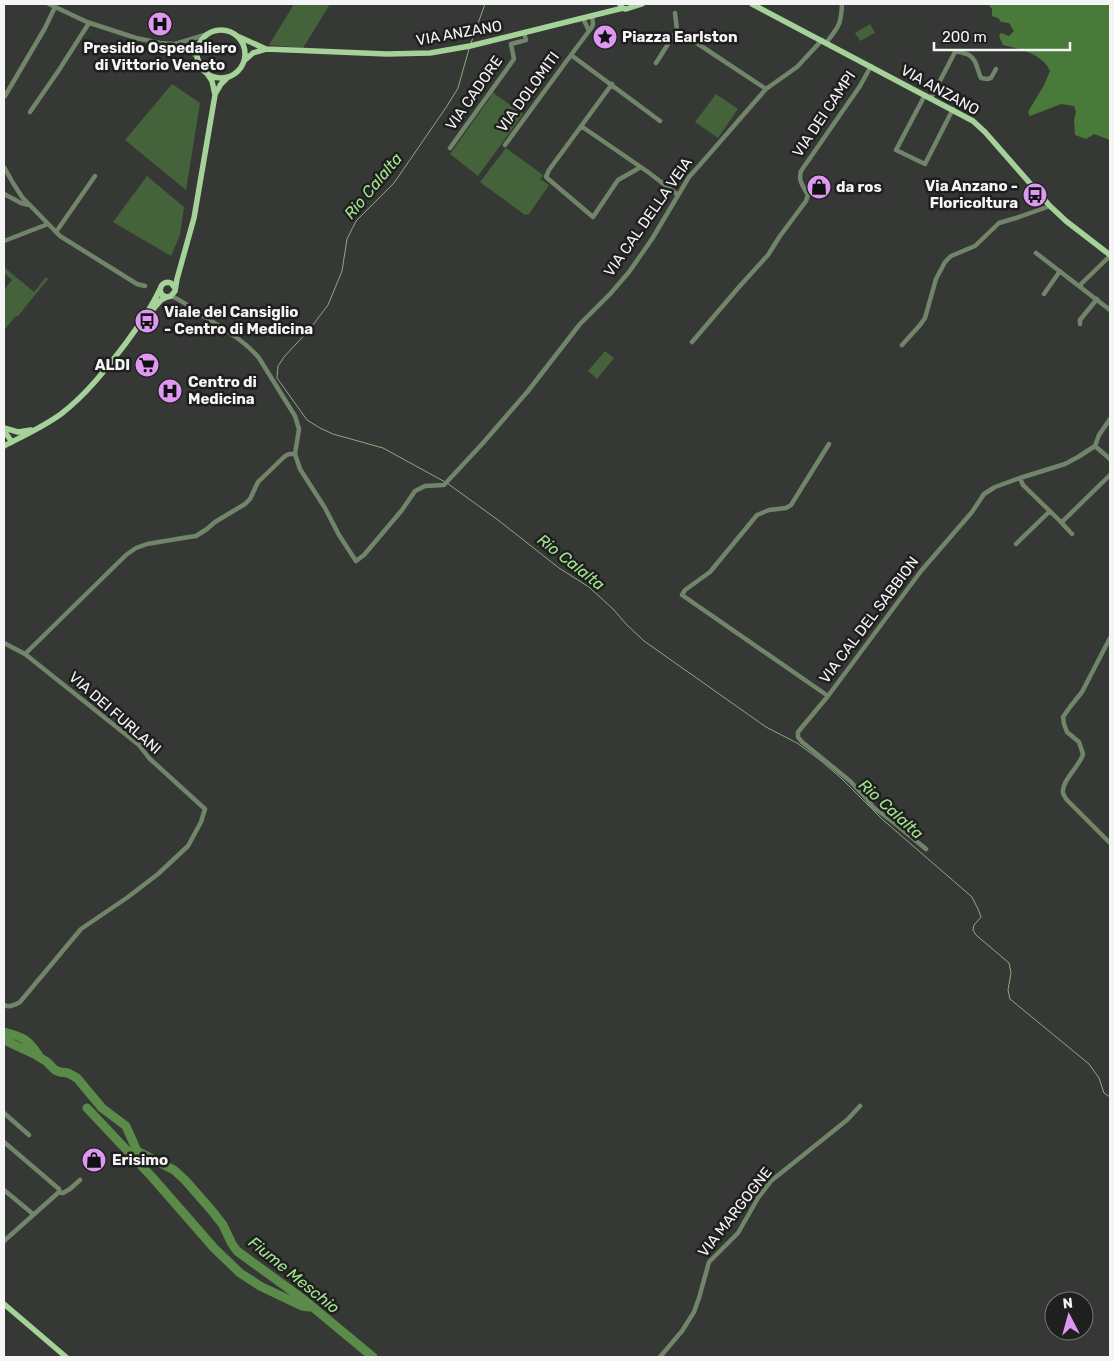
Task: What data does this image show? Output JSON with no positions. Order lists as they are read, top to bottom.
{
  "streets": {
    "main road": ["VIA ANZANO"],
    "street": [
      "VIA DOLOMITI",
      "VIA CADORE",
      "VIA DEI CAMPI",
      "VIA CAL DELLA VEIA",
      "VIA CAL DEL SABBION",
      "VIA DEI FURLANI",
      "VIA MARGOGNE"
    ]
  },
  "crossings": [
    ["VIA ANZANO", "VIA CADORE"],
    ["VIA ANZANO", "VIA DEI CAMPI"],
    ["VIA ANZANO", "VIA CAL DELLA VEIA"]
  ],
  "water": ["Rio Calalta", "Fiume Meschio"],
  "places": {
    "hospital": ["Presidio Ospedaliero di Vittorio Veneto", "Centro di Medicina"],
    "place": ["Piazza Earlston"],
    "shop": ["da ros", "Erisimo"],
    "bus stop": ["Via Anzano - Floricoltura", "Viale del Cansiglio - Centro di Medicina"],
    "supermarket": ["ALDI"]
  },
  "scale_bar": "200 m",
  "north": "top"
}
